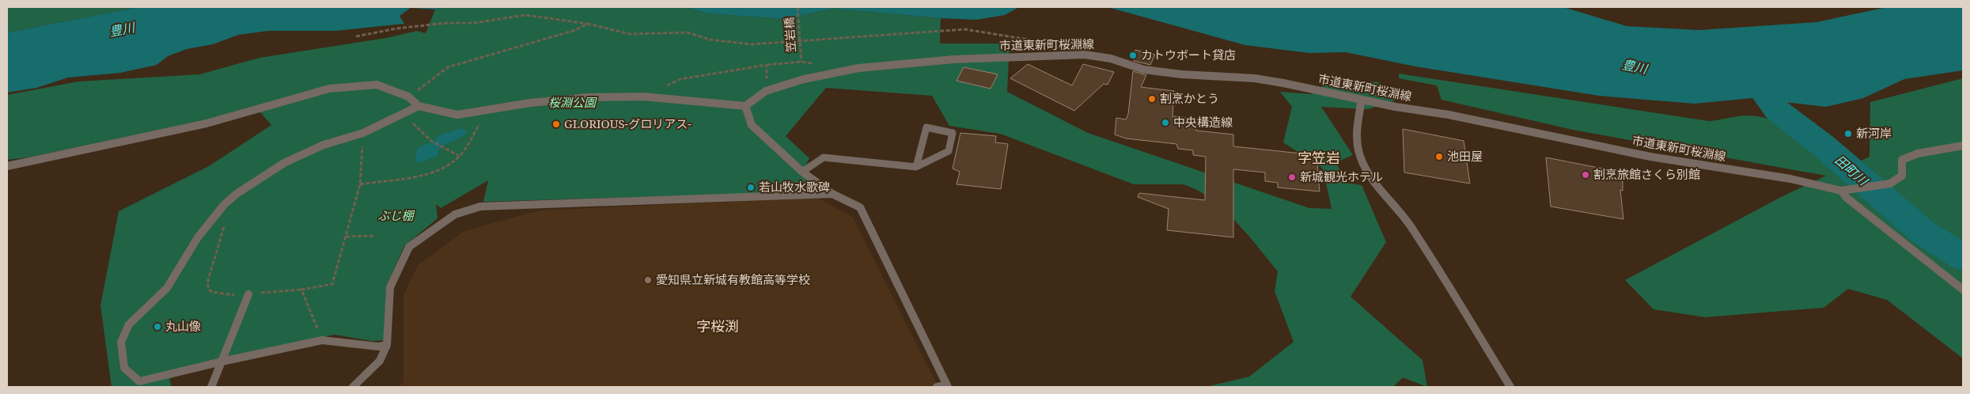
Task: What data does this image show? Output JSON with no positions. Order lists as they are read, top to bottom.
{
  "streets": {
    "street": ["市道東新町桜淵線"],
    "path": ["笠岩橋"]
  },
  "districts": ["字笠岩", "字桜渕"],
  "water": ["豊川", "田町川"],
  "parks": ["桜淵公園", "ぶじ棚"],
  "places": [
    "カトウボート貸店",
    "割烹かとう",
    "中央構造線",
    "GLORIOUS-グロリアス-",
    "新河岸",
    "池田屋",
    "割烹旅館さくら別館",
    "新城観光ホテル",
    "若山牧水歌碑",
    "愛知県立新城有教館高等学校",
    "丸山像"
  ]
}
